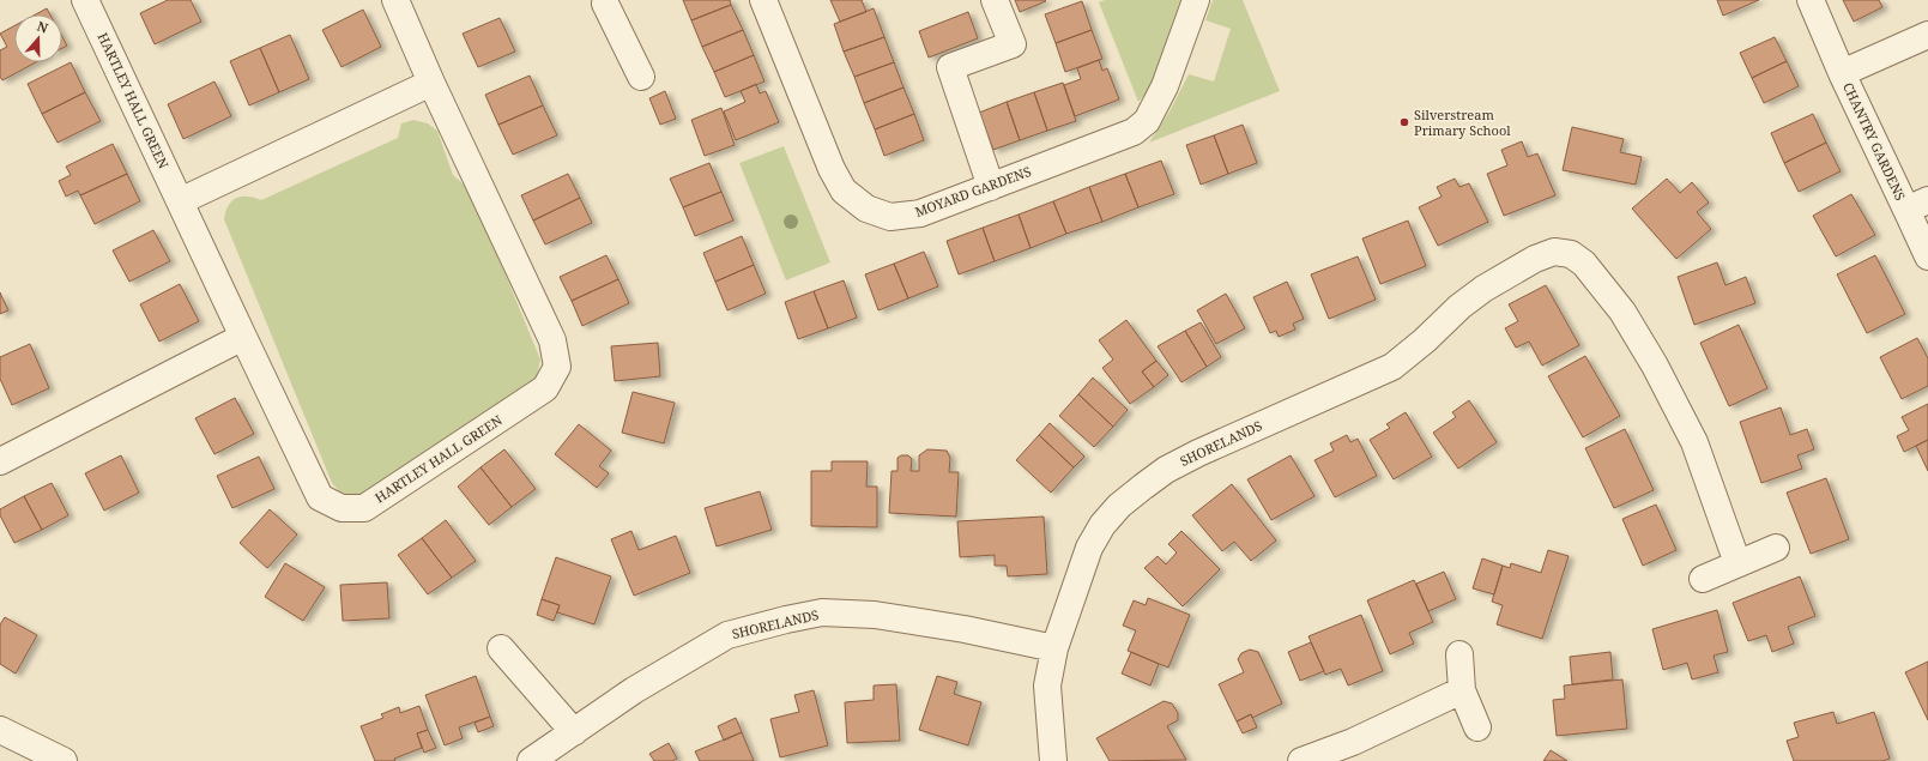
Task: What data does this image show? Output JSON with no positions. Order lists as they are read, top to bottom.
{
  "streets": {
    "street": [
      "HARTLEY HALL GREEN",
      "CHANTRY GARDENS",
      "MOYARD GARDENS",
      "SHORELANDS"
    ]
  },
  "places": ["Silverstream Primary School"],
  "north": "top"
}
